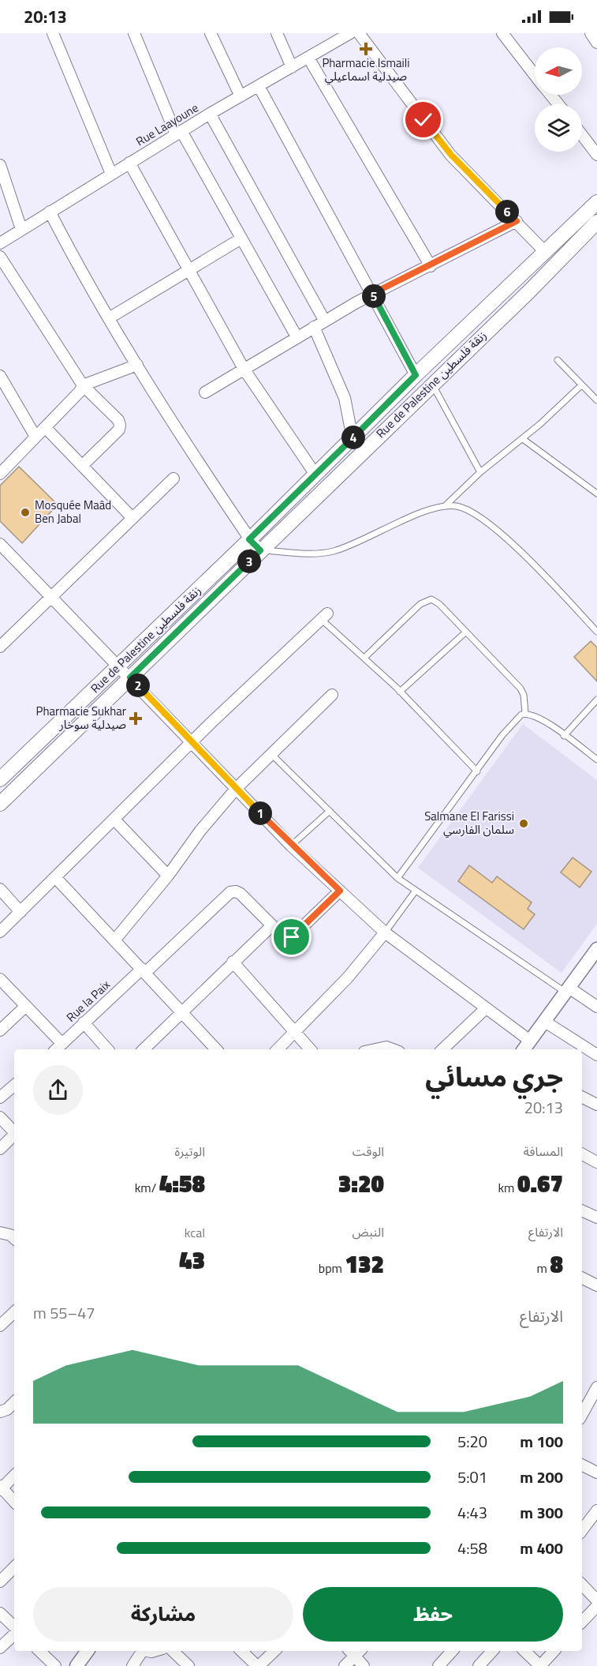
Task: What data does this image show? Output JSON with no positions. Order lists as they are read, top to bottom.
{
  "streets": {
    "main road": ["Rue de Palestine زنقة فلسطين"],
    "street": ["Rue Laayoune", "Rue la Paix"]
  },
  "places": {
    "health": ["Pharmacie Ismaili صيدلية اسماعيلي", "Pharmacie Sukhar صيدلية سوخار"],
    "other": ["Mosquée Maâd Ben Jabal", "Salmane El Farissi سلمان الفارسي"]
  },
  "north": "left",
  "page": {
    "status": "20:13",
    "pins": [
      "6",
      "5",
      "4",
      "3",
      "2",
      "1"
    ],
    "heading": ["جري مسائي", "20:13"],
    "stats": [
      ["المسافة", "0.67 km"],
      ["الوقت", "3:20"],
      ["الوتيرة", "4:58 /km"],
      ["الارتفاع", "8 m"],
      ["النبض", "132 bpm"],
      ["kcal", "43"]
    ],
    "chart": ["الارتفاع", "47–55 m"],
    "list": [
      {
        "name": "100 m",
        "note": "5:20"
      },
      {
        "name": "200 m",
        "note": "5:01"
      },
      {
        "name": "300 m",
        "note": "4:43"
      },
      {
        "name": "400 m",
        "note": "4:58"
      }
    ],
    "buttons": ["حفظ", "مشاركة"]
  }
}
